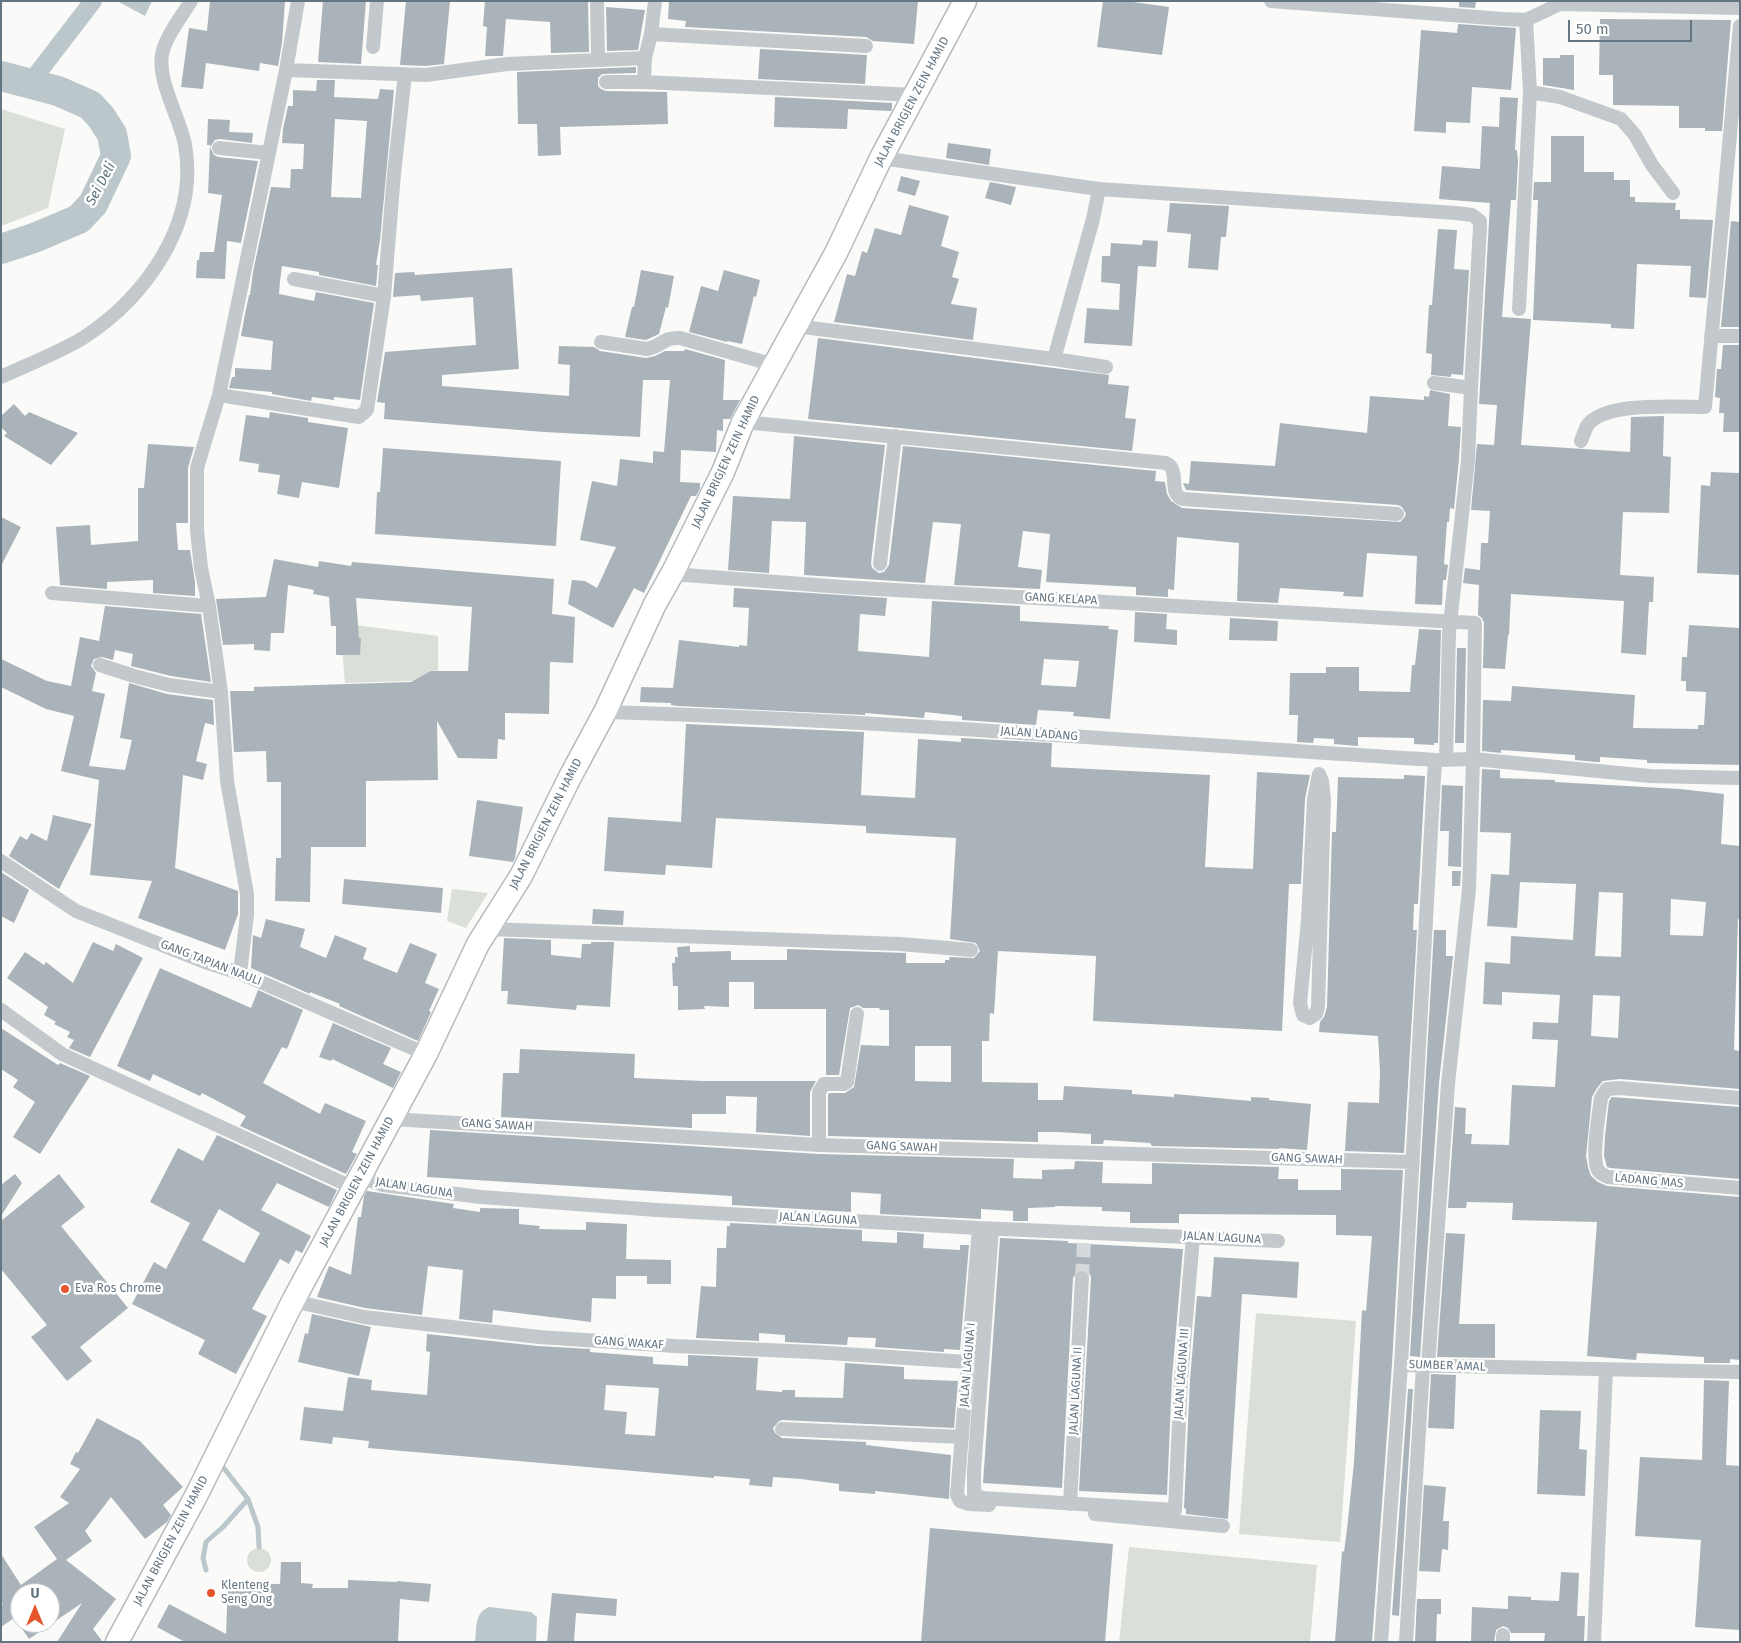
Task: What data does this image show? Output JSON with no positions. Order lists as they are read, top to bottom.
{
  "streets": {
    "main road": ["JALAN BRIGJEN ZEIN HAMID"],
    "street": [
      "GANG KELAPA",
      "JALAN LADANG",
      "GANG TAPIAN NAULI",
      "GANG SAWAH",
      "LADANG MAS",
      "JALAN LAGUNA",
      "GANG WAKAF",
      "JALAN LAGUNA I",
      "SUMBER AMAL",
      "JALAN LAGUNA III",
      "JALAN LAGUNA II"
    ]
  },
  "crossings": [
    ["JALAN BRIGJEN ZEIN HAMID", "GANG KELAPA"],
    ["JALAN BRIGJEN ZEIN HAMID", "JALAN LADANG"],
    ["JALAN BRIGJEN ZEIN HAMID", "GANG TAPIAN NAULI"],
    ["JALAN BRIGJEN ZEIN HAMID", "GANG SAWAH"],
    ["JALAN BRIGJEN ZEIN HAMID", "JALAN LAGUNA"],
    ["JALAN BRIGJEN ZEIN HAMID", "GANG WAKAF"],
    ["GANG KELAPA", "JALAN LADANG"],
    ["JALAN LAGUNA", "JALAN LAGUNA I"],
    ["JALAN LAGUNA", "JALAN LAGUNA III"],
    ["GANG WAKAF", "JALAN LAGUNA I"],
    ["JALAN LAGUNA III", "JALAN LAGUNA II"]
  ],
  "water": ["Sei Deli"],
  "places": ["Eva Ros Chrome", "Klenteng Seng Ong"],
  "scale_bar": "50 m",
  "north": "top"
}
